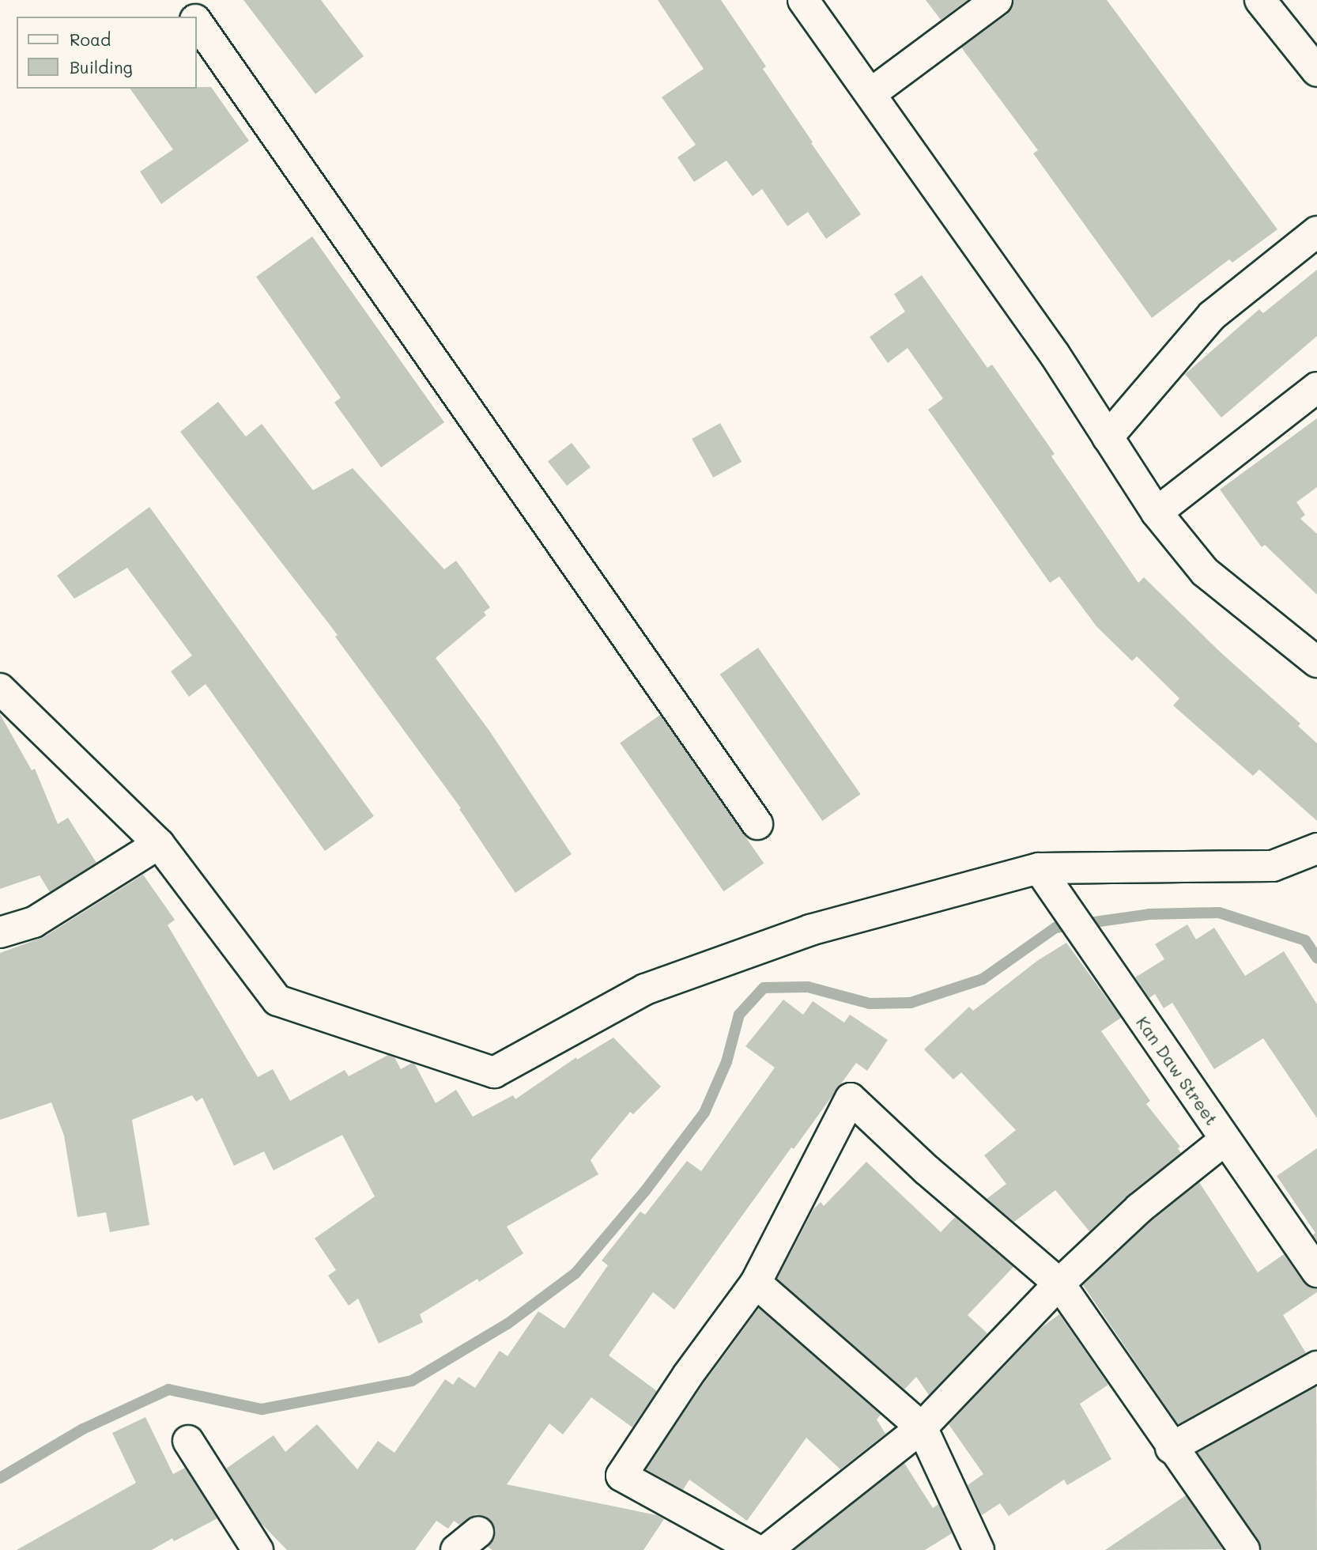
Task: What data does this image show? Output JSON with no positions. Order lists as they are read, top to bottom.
{
  "streets": {
    "street": ["Kan Daw Street"]
  },
  "legend": ["Road", "Building"]
}
